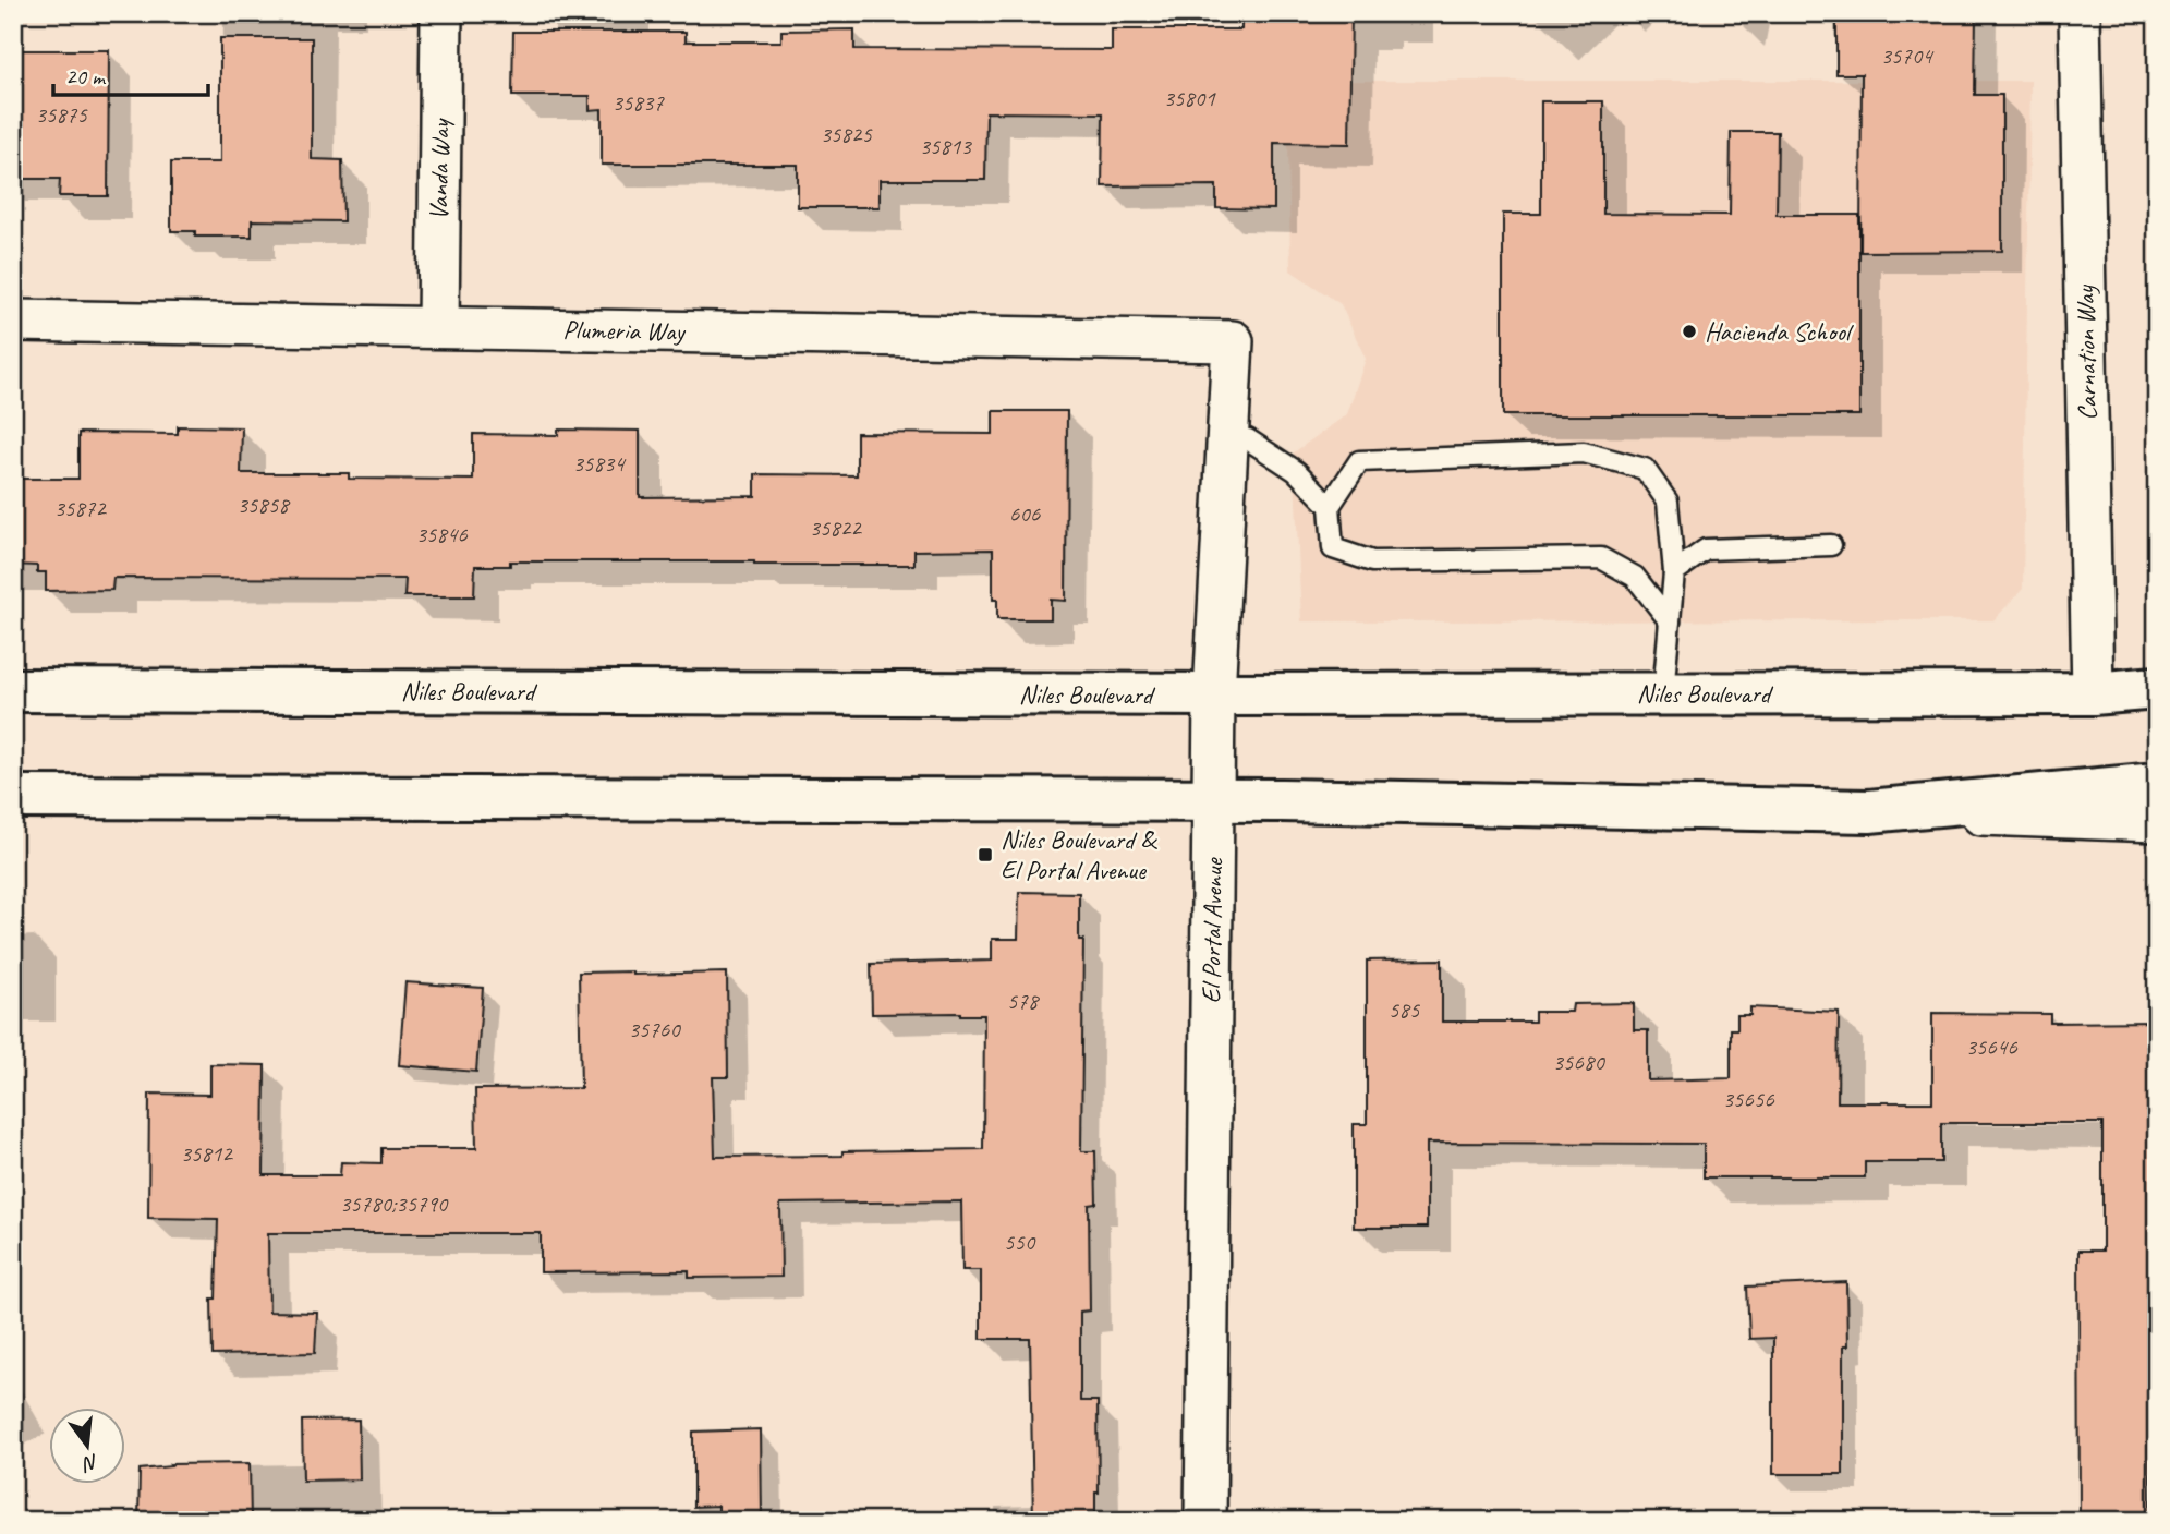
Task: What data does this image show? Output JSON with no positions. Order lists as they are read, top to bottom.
{
  "streets": {
    "main road": ["Niles Boulevard"],
    "street": [
      "Vanda Way",
      "Plumeria Way",
      "Carnation Way",
      "El Portal Avenue"
    ]
  },
  "crossings": [
    ["Vanda Way", "Plumeria Way"],
    ["Plumeria Way", "El Portal Avenue"],
    ["Carnation Way", "Niles Boulevard"],
    ["Niles Boulevard", "El Portal Avenue"]
  ],
  "places": {
    "other": ["Hacienda School"],
    "transit": ["Niles Boulevard & El Portal Avenue"]
  },
  "house_numbers": [
    "35704",
    "35801",
    "35837",
    "35875",
    "35825",
    "35813",
    "35834",
    "35858",
    "35872",
    "606",
    "35822",
    "35846",
    "578",
    "585",
    "35760",
    "35646",
    "35680",
    "35656",
    "35812",
    "35780;35790",
    "550"
  ],
  "scale_bar": "20 m",
  "north": "bottom"
}
